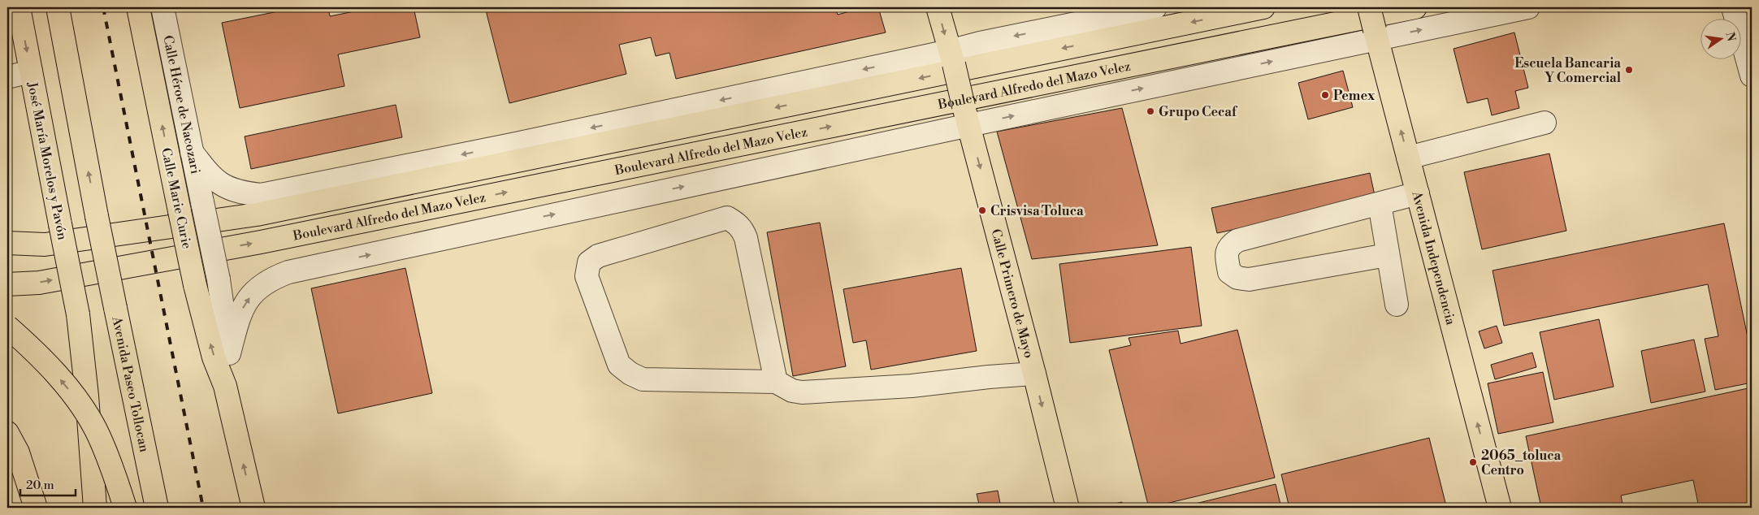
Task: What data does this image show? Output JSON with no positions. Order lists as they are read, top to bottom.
{
  "streets": {
    "main road": [
      "Boulevard Alfredo del Mazo Velez",
      "José María Morelos y Pavón",
      "Calle Marie Curie",
      "Avenida Independencia",
      "Calle Primero de Mayo",
      "Avenida Paseo Tollocan"
    ],
    "street": ["Calle Héroe de Nacozari"]
  },
  "crossings": [
    ["Boulevard Alfredo del Mazo Velez", "Calle Héroe de Nacozari"],
    ["Boulevard Alfredo del Mazo Velez", "Avenida Independencia"],
    ["Boulevard Alfredo del Mazo Velez", "Calle Primero de Mayo"]
  ],
  "one_way": ["Avenida Independencia", "Calle Primero de Mayo"],
  "places": [
    "Escuela Bancaria Y Comercial",
    "Pemex",
    "Grupo Cecaf",
    "Crisvisa Toluca",
    "2065_toluca Centro"
  ],
  "scale_bar": "20 m",
  "north": "right"
}
